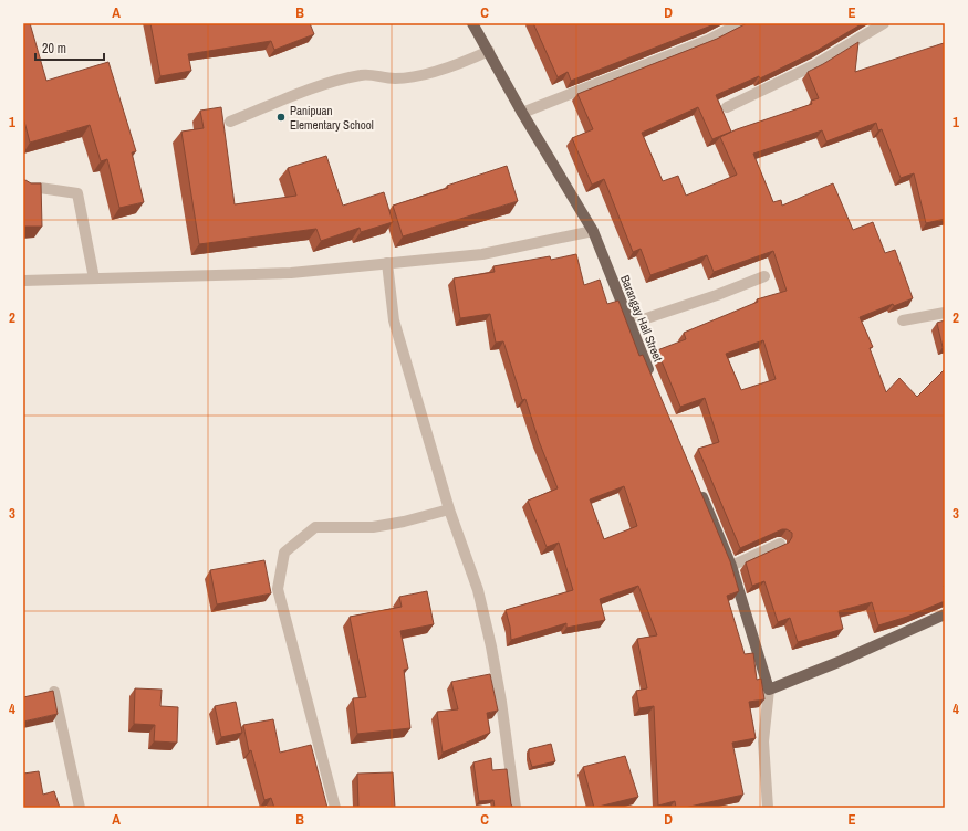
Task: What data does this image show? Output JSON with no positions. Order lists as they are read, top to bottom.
{
  "streets": {
    "main road": ["Barangay Hall Street"]
  },
  "places": ["Panipuan Elementary School"],
  "scale_bar": "20 m",
  "grid": {
    "columns": [
      "A",
      "B",
      "C",
      "D",
      "E"
    ],
    "rows": [
      "1",
      "2",
      "3",
      "4"
    ]
  }
}
